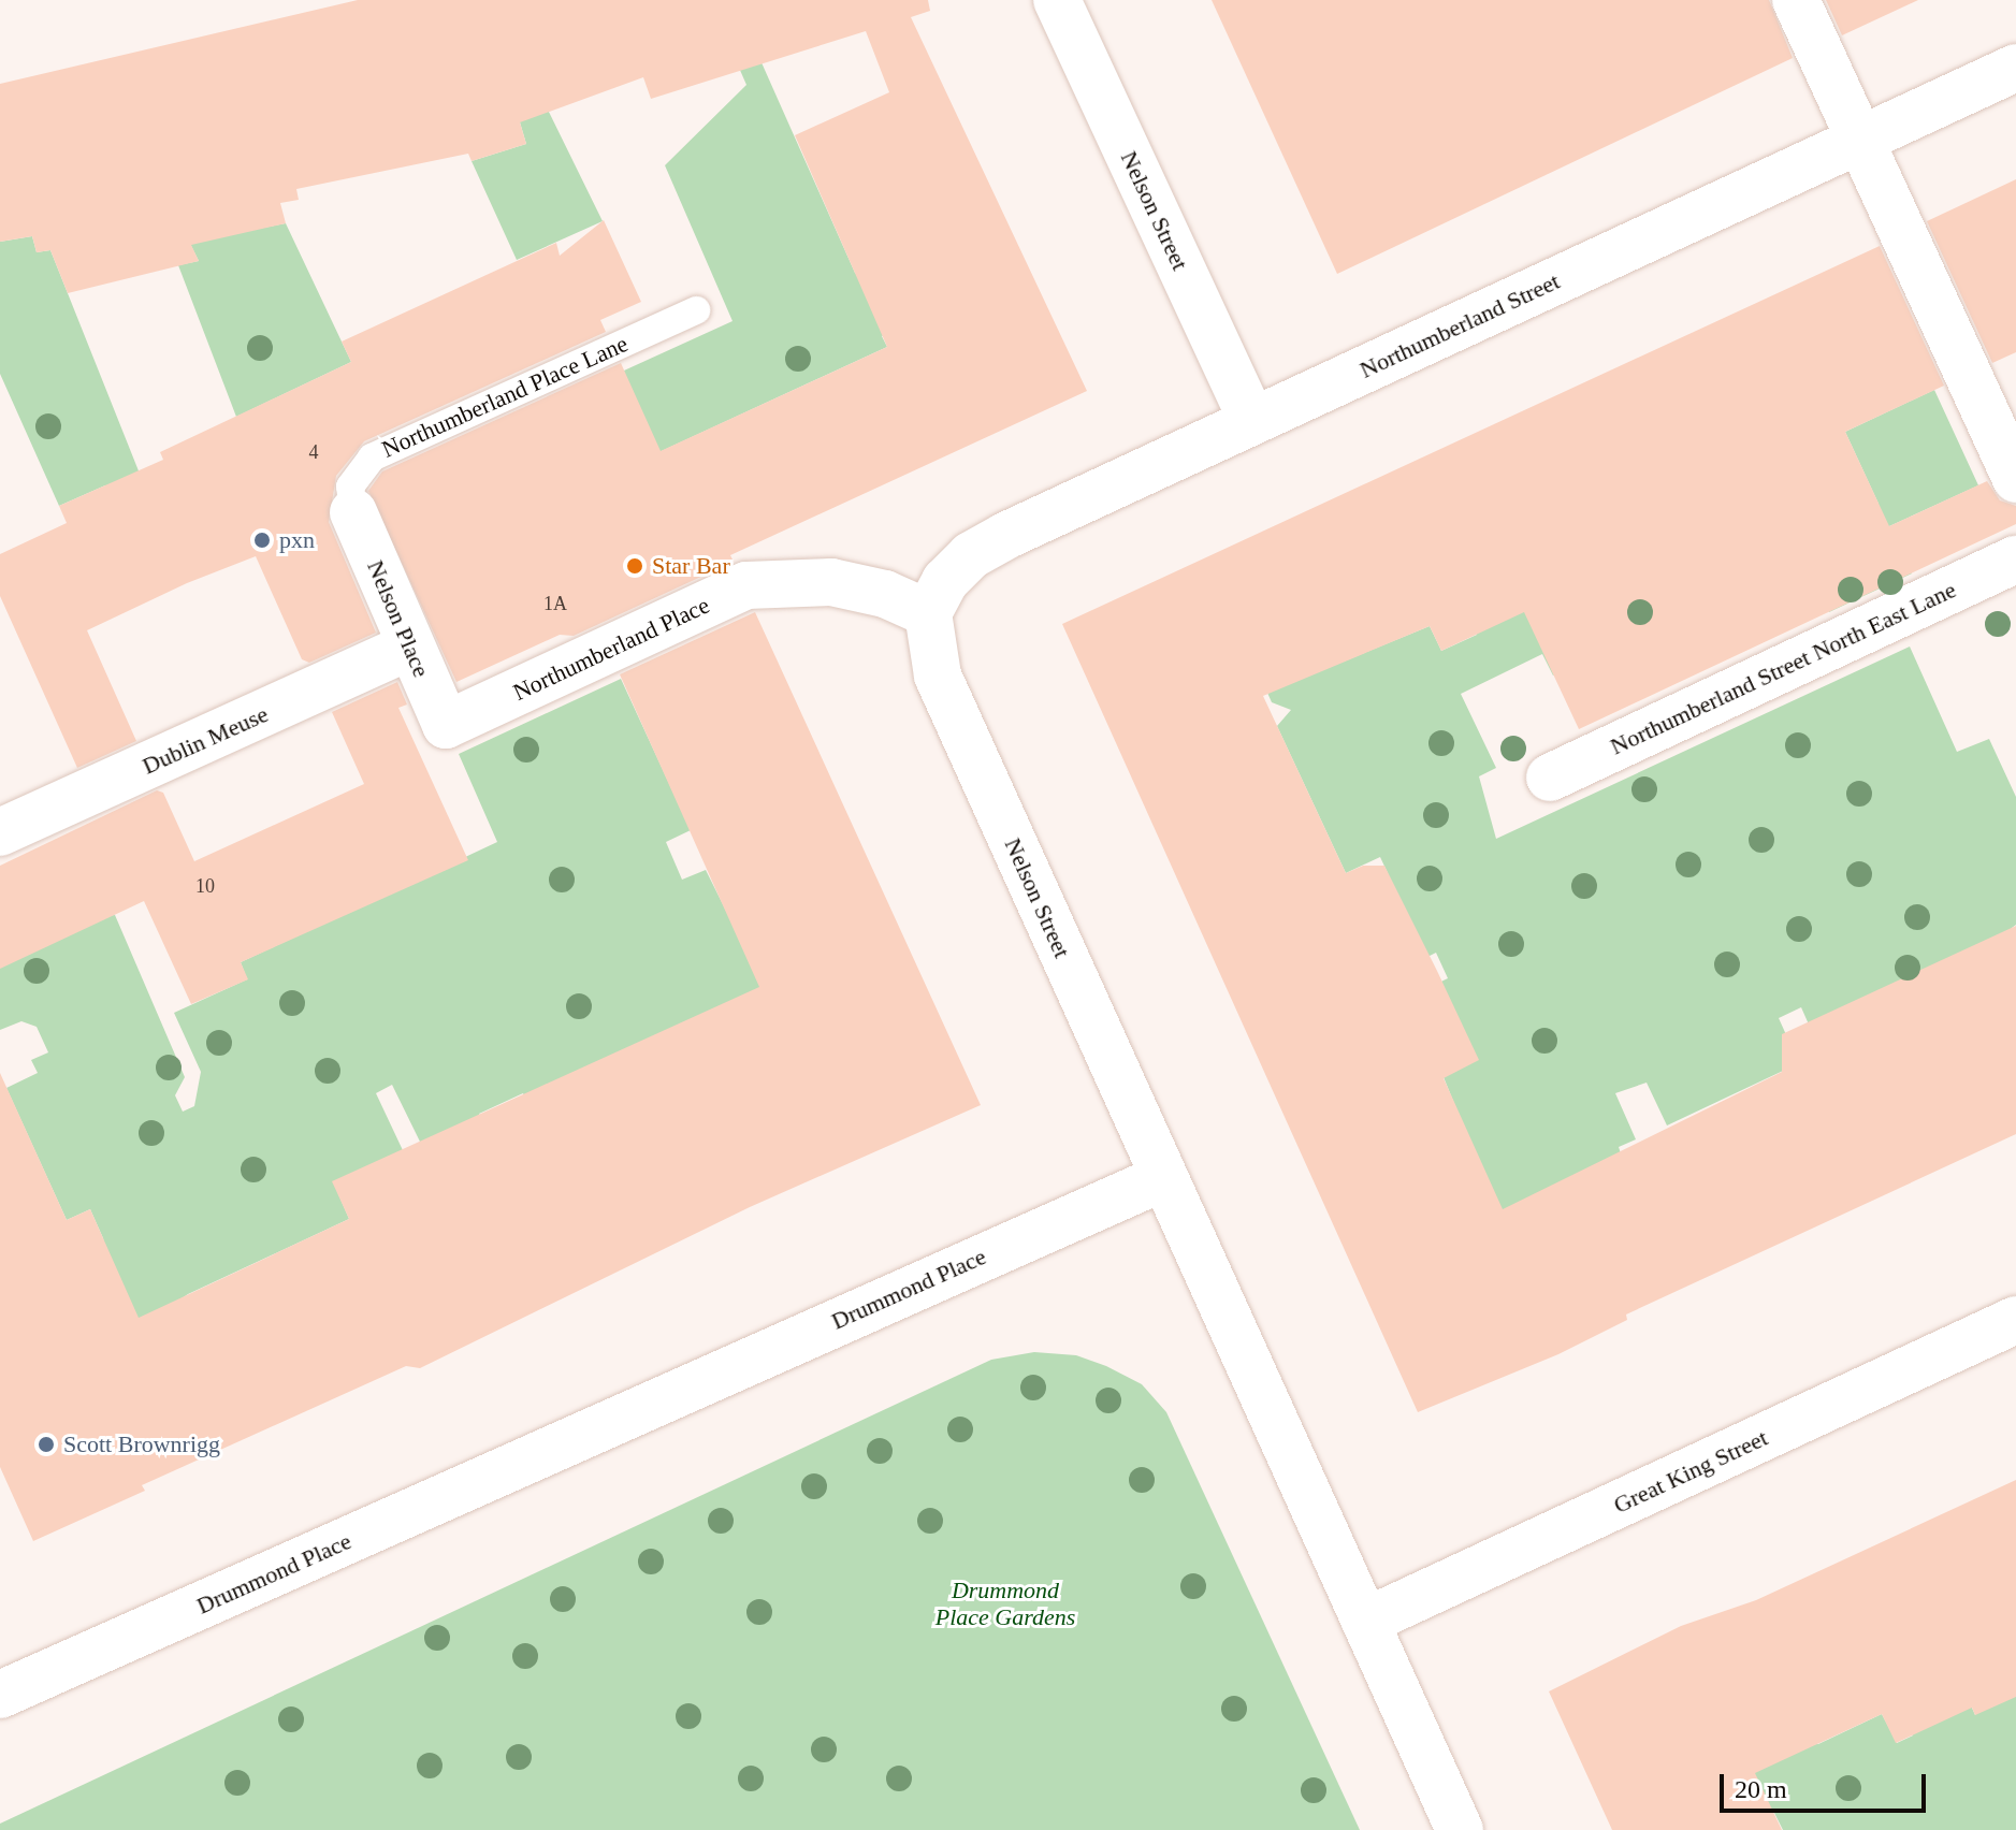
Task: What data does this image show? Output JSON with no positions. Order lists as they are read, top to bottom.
{
  "streets": {
    "street": [
      "Nelson Street",
      "Northumberland Street",
      "Nelson Place",
      "Northumberland Place",
      "Northumberland Street North East Lane",
      "Dublin Meuse",
      "Drummond Place",
      "Great King Street"
    ],
    "lane": ["Northumberland Place Lane"]
  },
  "crossings": [
    ["Nelson Street", "Northumberland Street"],
    ["Nelson Street", "Northumberland Place"],
    ["Nelson Street", "Drummond Place"],
    ["Northumberland Street", "Northumberland Place"],
    ["Northumberland Place Lane", "Nelson Place"],
    ["Nelson Place", "Northumberland Place"],
    ["Nelson Place", "Dublin Meuse"]
  ],
  "parks": ["Drummond Place Gardens"],
  "places": ["pxn", "Star Bar", "Scott Brownrigg"],
  "house_numbers": ["4", "1A", "10"],
  "scale_bar": "20 m"
}
